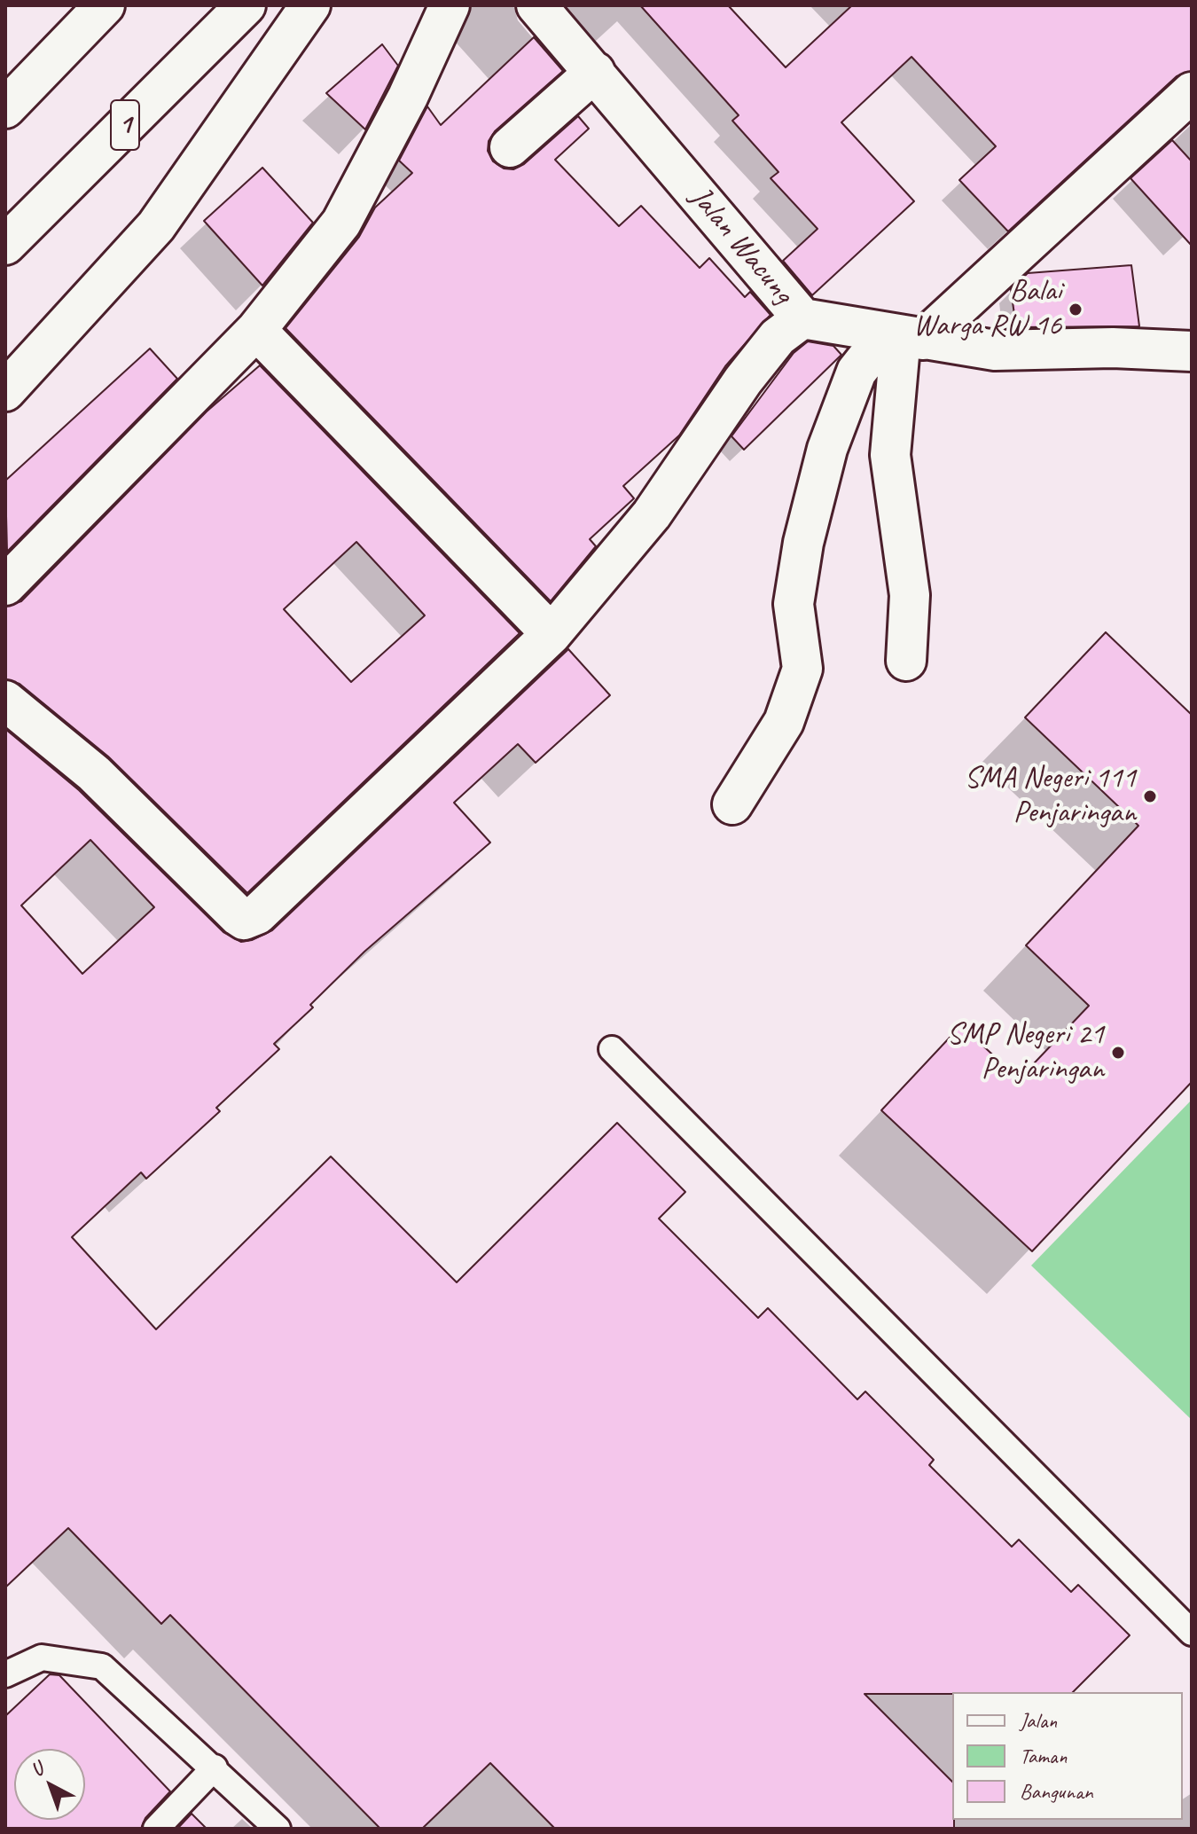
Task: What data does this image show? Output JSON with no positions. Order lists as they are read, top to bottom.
{
  "streets": {
    "main road": ["1", "Jalan Wacung"]
  },
  "places": ["Balai Warga RW 16", "SMA Negeri 111 Penjaringan", "SMP Negeri 21 Penjaringan"],
  "legend": ["Jalan", "Taman", "Bangunan"],
  "north": "top left"
}
